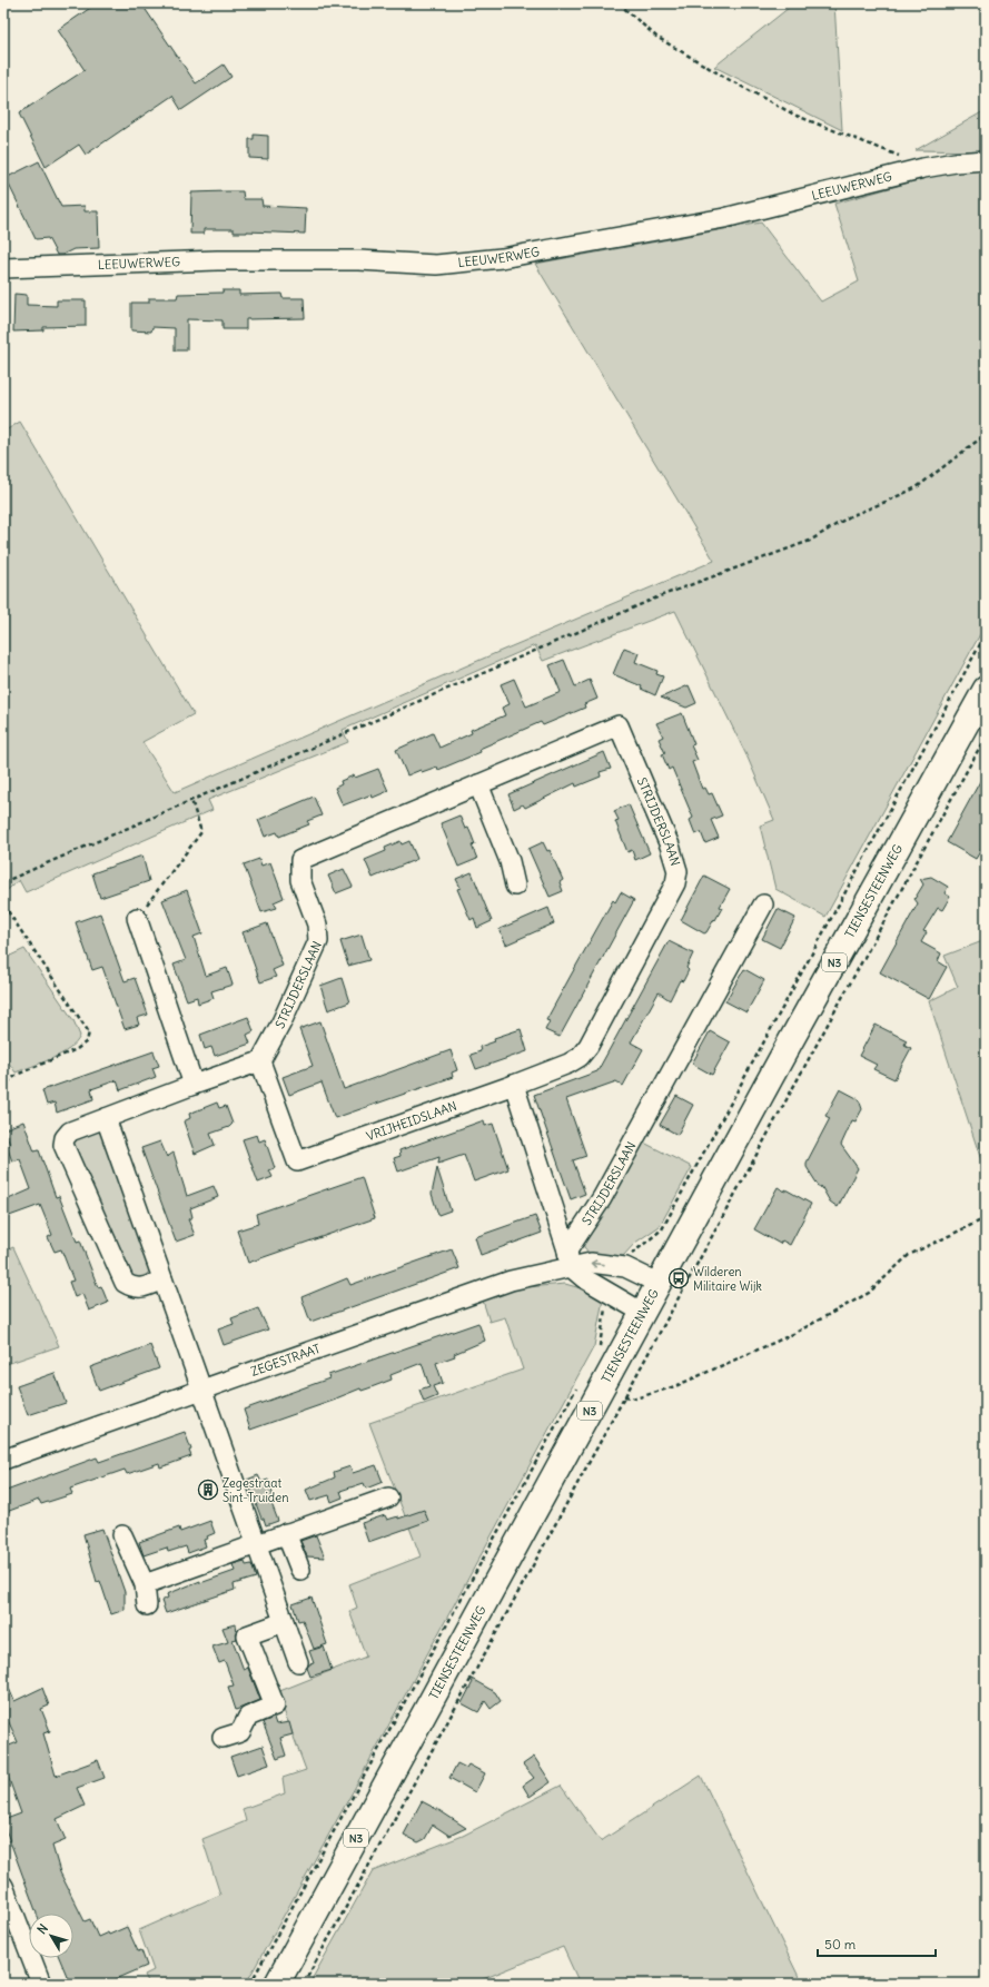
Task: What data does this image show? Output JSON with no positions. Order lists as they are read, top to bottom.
{
  "streets": {
    "main road": ["TIENSESTEENWEG", "N3"],
    "street": [
      "LEEUWERWEG",
      "STRIJDERSLAAN",
      "VRIJHEIDSLAAN",
      "ZEGESTRAAT"
    ]
  },
  "crossings": [
    ["STRIJDERSLAAN", "VRIJHEIDSLAAN"],
    ["STRIJDERSLAAN", "ZEGESTRAAT"],
    ["TIENSESTEENWEG", "ZEGESTRAAT"]
  ],
  "places": {
    "bus stop": ["Wilderen Militaire Wijk"],
    "building": ["Zegestraat Sint-Truiden"]
  },
  "scale_bar": "50 m",
  "north": "top left"
}
